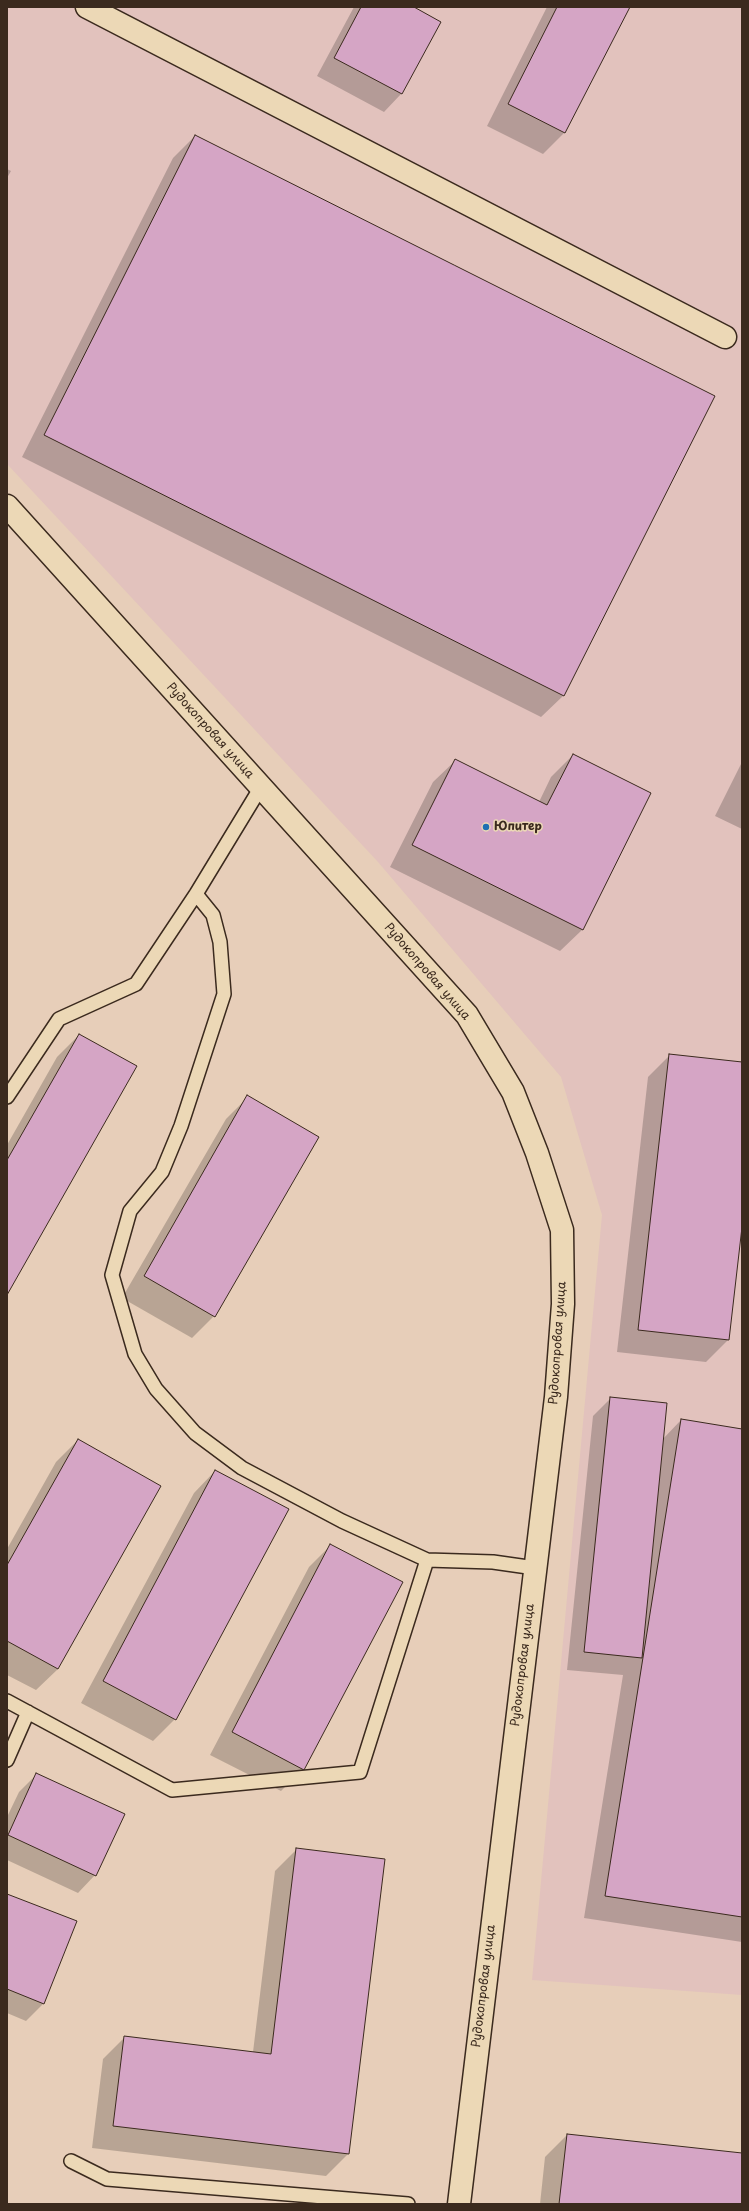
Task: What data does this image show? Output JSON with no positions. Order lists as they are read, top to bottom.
{
  "streets": {
    "main road": ["Рудокопровая улица"]
  },
  "places": ["Юпитер"]
}
